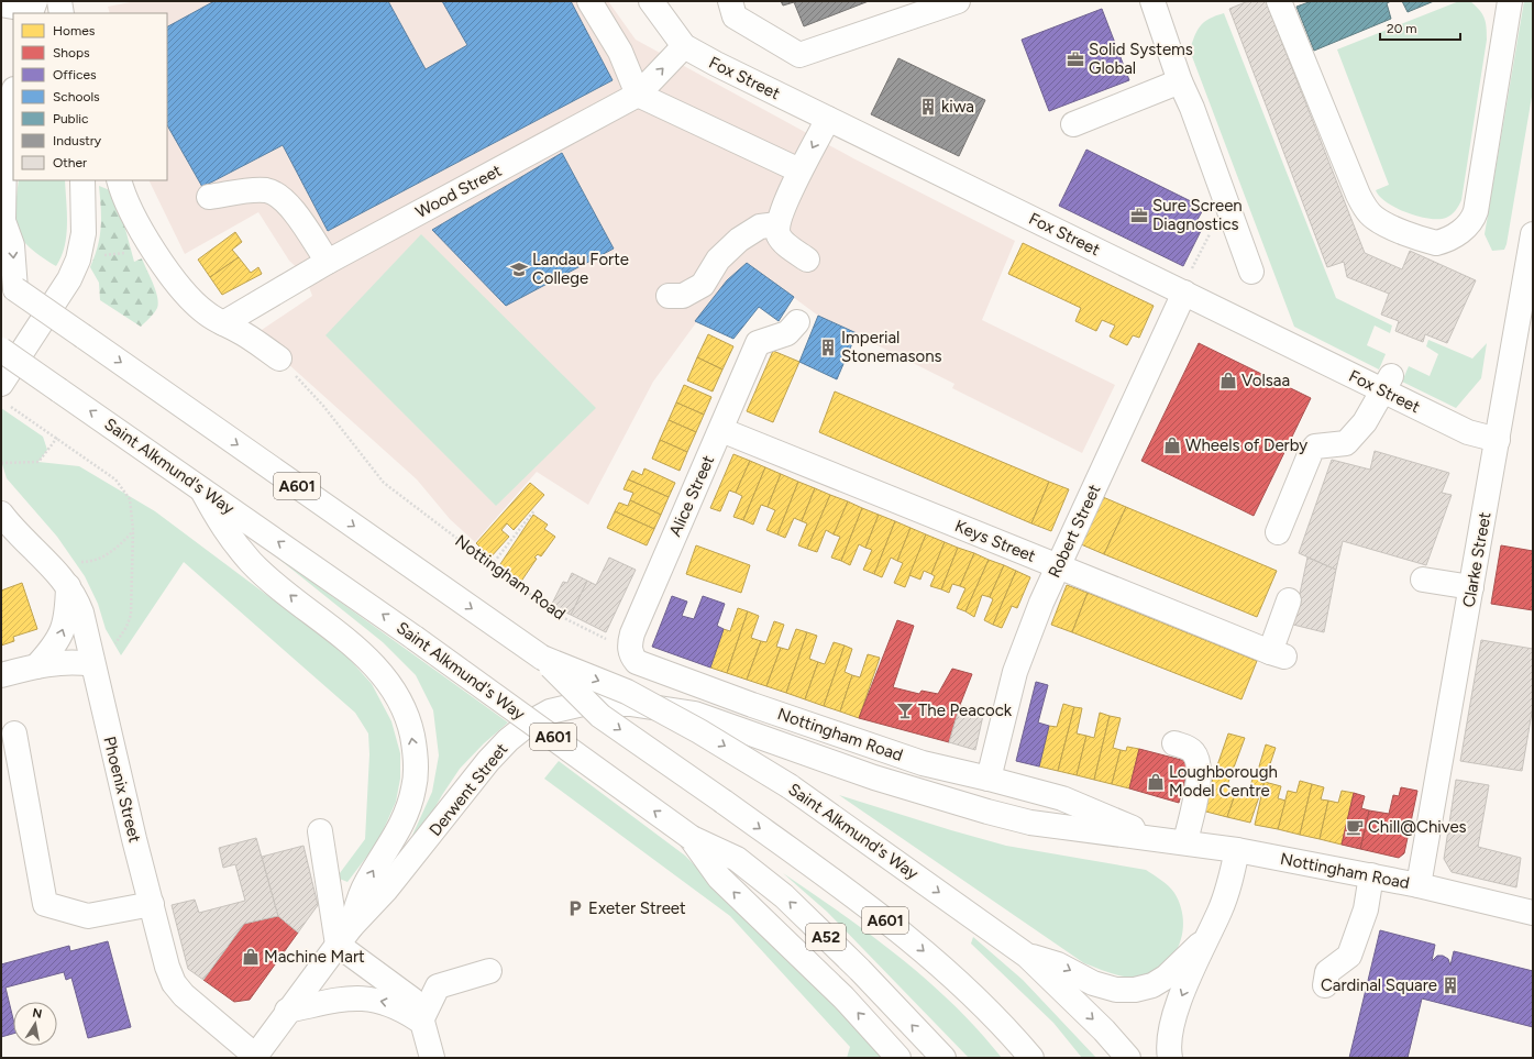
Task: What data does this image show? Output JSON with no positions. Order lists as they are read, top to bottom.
{
  "streets": {
    "street": [
      "Fox Street",
      "Wood Street",
      "Saint Alkmund's Way",
      "A601",
      "Alice Street",
      "Robert Street",
      "Keys Street",
      "Clarke Street",
      "Nottingham Road",
      "Phoenix Street",
      "Derwent Street",
      "A52"
    ]
  },
  "crossings": [
    ["Fox Street", "Wood Street"],
    ["Fox Street", "Robert Street"],
    ["Fox Street", "Clarke Street"],
    ["Saint Alkmund's Way", "A52"],
    ["Alice Street", "Keys Street"],
    ["Alice Street", "Nottingham Road"],
    ["Robert Street", "Keys Street"],
    ["Robert Street", "Nottingham Road"],
    ["Clarke Street", "Nottingham Road"],
    ["Nottingham Road", "Derwent Street"],
    ["Phoenix Street", "Derwent Street"]
  ],
  "places": {
    "office": ["Solid Systems Global", "Sure Screen Diagnostics"],
    "building": ["kiwa", "Imperial Stonemasons", "Cardinal Square"],
    "school or university": ["Landau Forte College"],
    "shop": [
      "Volsaa",
      "Wheels of Derby",
      "Loughborough Model Centre",
      "Machine Mart"
    ],
    "bar": ["The Peacock"],
    "cafe": ["Chill@Chives"],
    "parking": ["Exeter Street"]
  },
  "legend": [
    "Homes",
    "Shops",
    "Offices",
    "Schools",
    "Public",
    "Industry",
    "Other"
  ],
  "scale_bar": "20 m",
  "north": "top"
}
